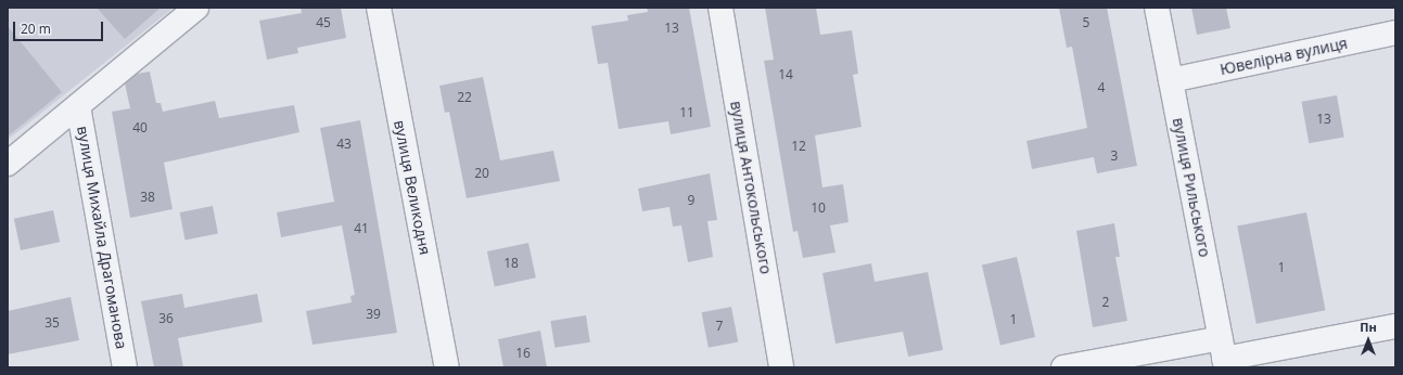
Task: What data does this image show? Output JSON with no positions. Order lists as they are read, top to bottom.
{
  "streets": {
    "street": [
      "Ювелірна вулиця",
      "вулиця Великодня",
      "вулиця Антокольського",
      "вулиця Рильського",
      "вулиця Михайла Драгоманова"
    ]
  },
  "crossings": [
    ["Ювелірна вулиця", "вулиця Рильського"]
  ],
  "house_numbers": [
    "45",
    "5",
    "13",
    "14",
    "4",
    "22",
    "11",
    "13",
    "40",
    "43",
    "12",
    "3",
    "20",
    "38",
    "9",
    "10",
    "41",
    "18",
    "1",
    "2",
    "39",
    "36",
    "1",
    "35",
    "7",
    "16"
  ],
  "scale_bar": "20 m",
  "north": "top"
}
